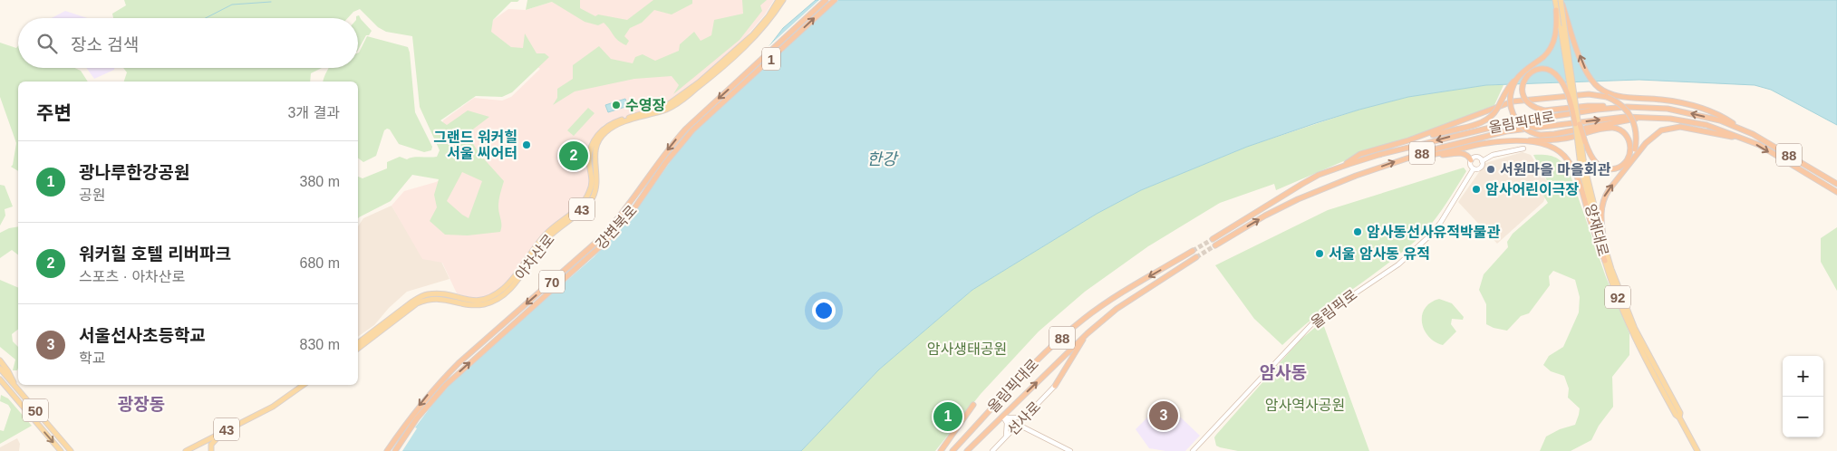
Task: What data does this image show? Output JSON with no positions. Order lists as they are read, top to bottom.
{
  "streets": {
    "highway": [
      "1",
      "올림픽대로",
      "88",
      "강변북로",
      "70"
    ],
    "main road": [
      "43",
      "양재대로",
      "아차산로",
      "92",
      "올림픽로",
      "50",
      "선사로"
    ]
  },
  "districts": ["암사동", "광장동"],
  "water": ["한강"],
  "parks": ["암사생태공원", "암사역사공원"],
  "places": [
    "수영장",
    "그랜드 워커힐 서울 씨어터",
    "서원마을 마을회관",
    "암사어린이극장",
    "암사동선사유적박물관",
    "서울 암사동 유적"
  ],
  "page": {
    "search": "장소 검색",
    "heading": ["주변", "3개 결과"],
    "pins": ["2", "3", "1"],
    "list": [
      {
        "mark": "1",
        "name": "광나루한강공원",
        "note": "공원",
        "value": "380 m"
      },
      {
        "mark": "2",
        "name": "워커힐 호텔 리버파크",
        "note": "스포츠 · 아차산로",
        "value": "680 m"
      },
      {
        "mark": "3",
        "name": "서울선사초등학교",
        "note": "학교",
        "value": "830 m"
      }
    ],
    "map_buttons": ["+", "−"]
  }
}
